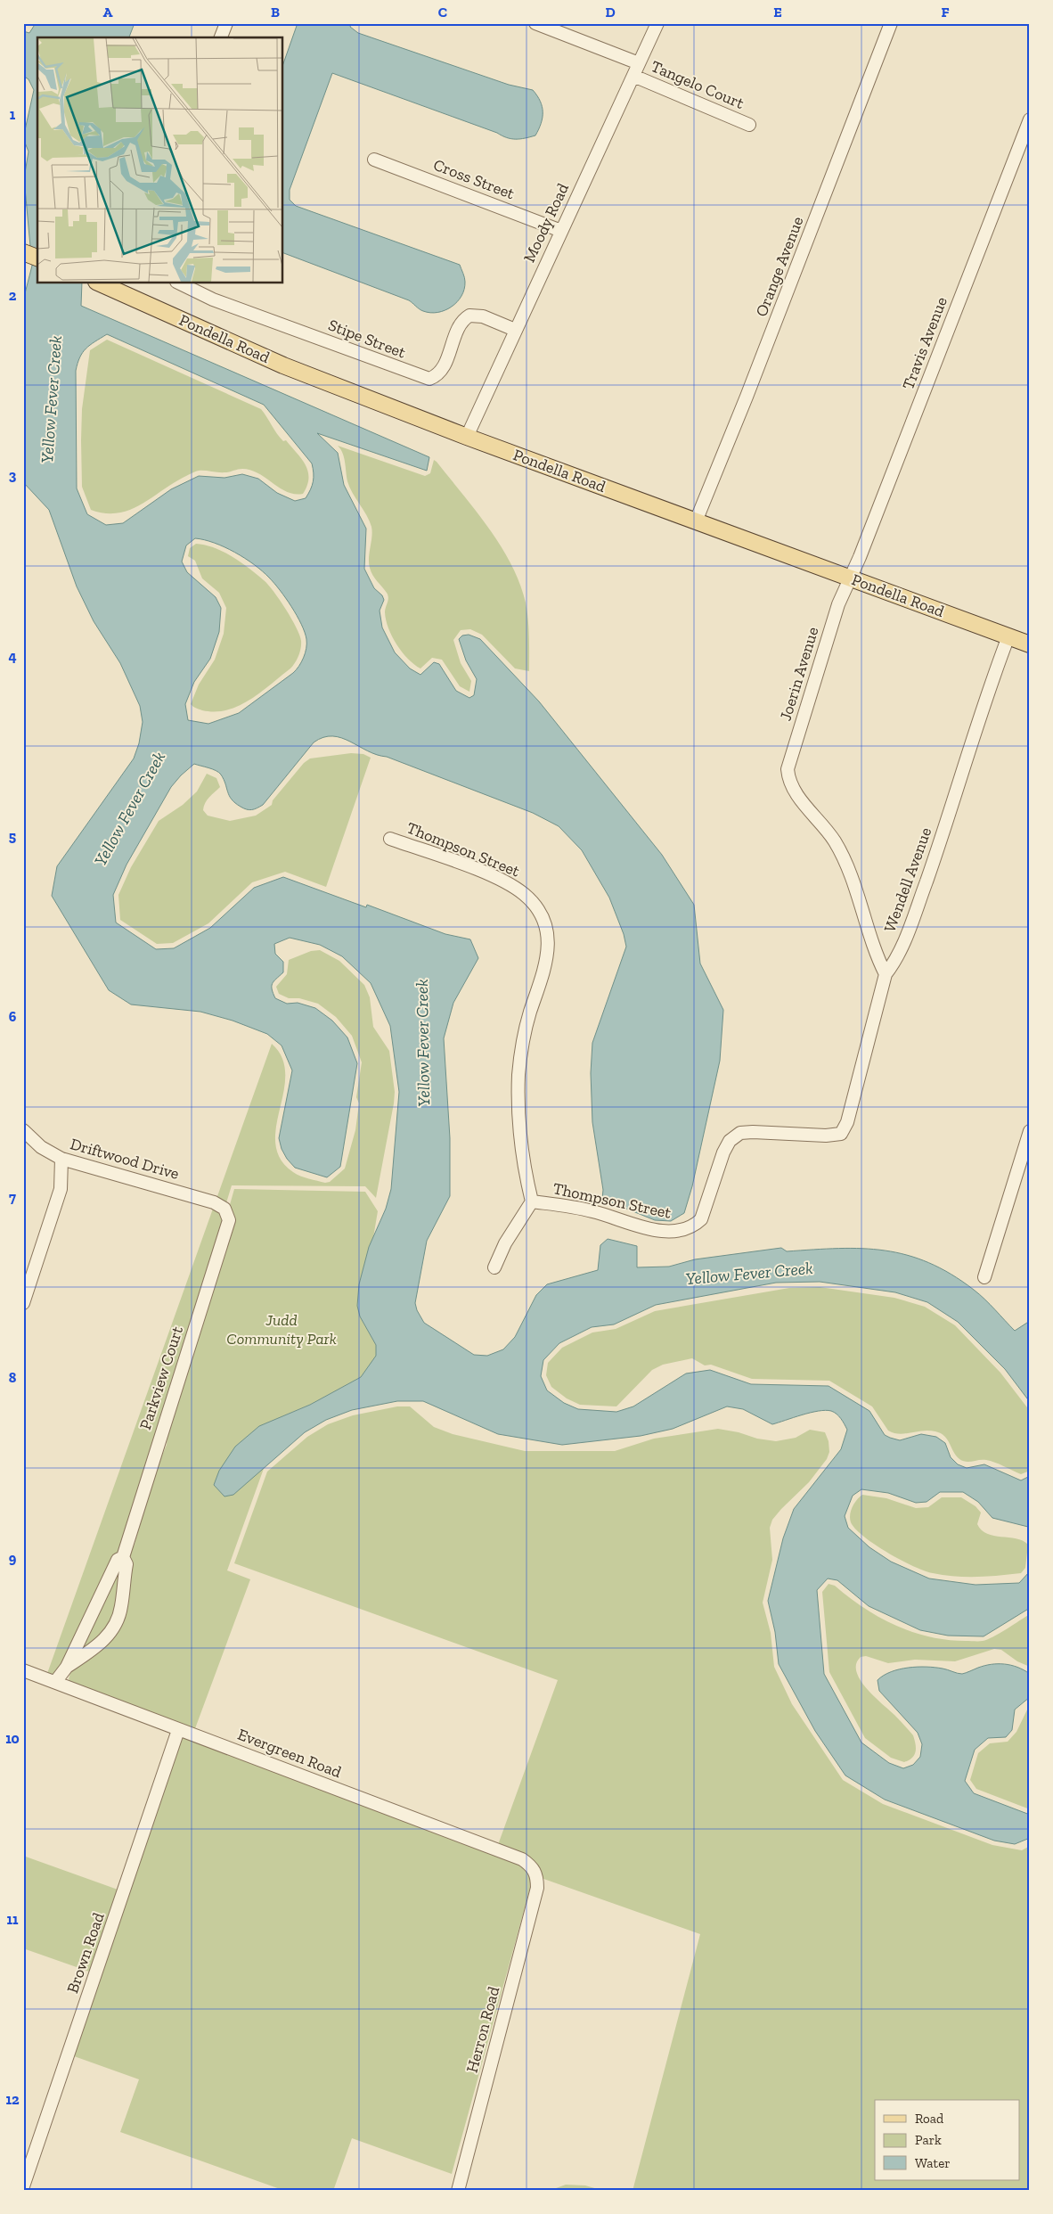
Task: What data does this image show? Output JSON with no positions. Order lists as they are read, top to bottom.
{
  "streets": {
    "main road": ["Pondella Road"],
    "street": [
      "Tangelo Court",
      "Cross Street",
      "Moody Road",
      "Orange Avenue",
      "Stipe Street",
      "Travis Avenue",
      "Joerin Avenue",
      "Thompson Street",
      "Wendell Avenue",
      "Driftwood Drive",
      "Parkview Court",
      "Evergreen Road",
      "Brown Road",
      "Herron Road"
    ]
  },
  "crossings": [
    ["Tangelo Court", "Moody Road"],
    ["Cross Street", "Moody Road"],
    ["Moody Road", "Pondella Road"],
    ["Moody Road", "Stipe Street"],
    ["Orange Avenue", "Pondella Road"],
    ["Pondella Road", "Travis Avenue"],
    ["Pondella Road", "Joerin Avenue"],
    ["Pondella Road", "Wendell Avenue"],
    ["Travis Avenue", "Joerin Avenue"],
    ["Joerin Avenue", "Wendell Avenue"],
    ["Thompson Street", "Wendell Avenue"],
    ["Driftwood Drive", "Parkview Court"],
    ["Parkview Court", "Evergreen Road"],
    ["Evergreen Road", "Brown Road"],
    ["Evergreen Road", "Herron Road"]
  ],
  "water": ["Yellow Fever Creek"],
  "parks": ["Judd Community Park"],
  "legend": ["Road", "Park", "Water"],
  "grid": {
    "columns": [
      "A",
      "B",
      "C",
      "D",
      "E",
      "F"
    ],
    "rows": [
      "1",
      "2",
      "3",
      "4",
      "5",
      "6",
      "7",
      "8",
      "9",
      "10",
      "11",
      "12"
    ]
  }
}
